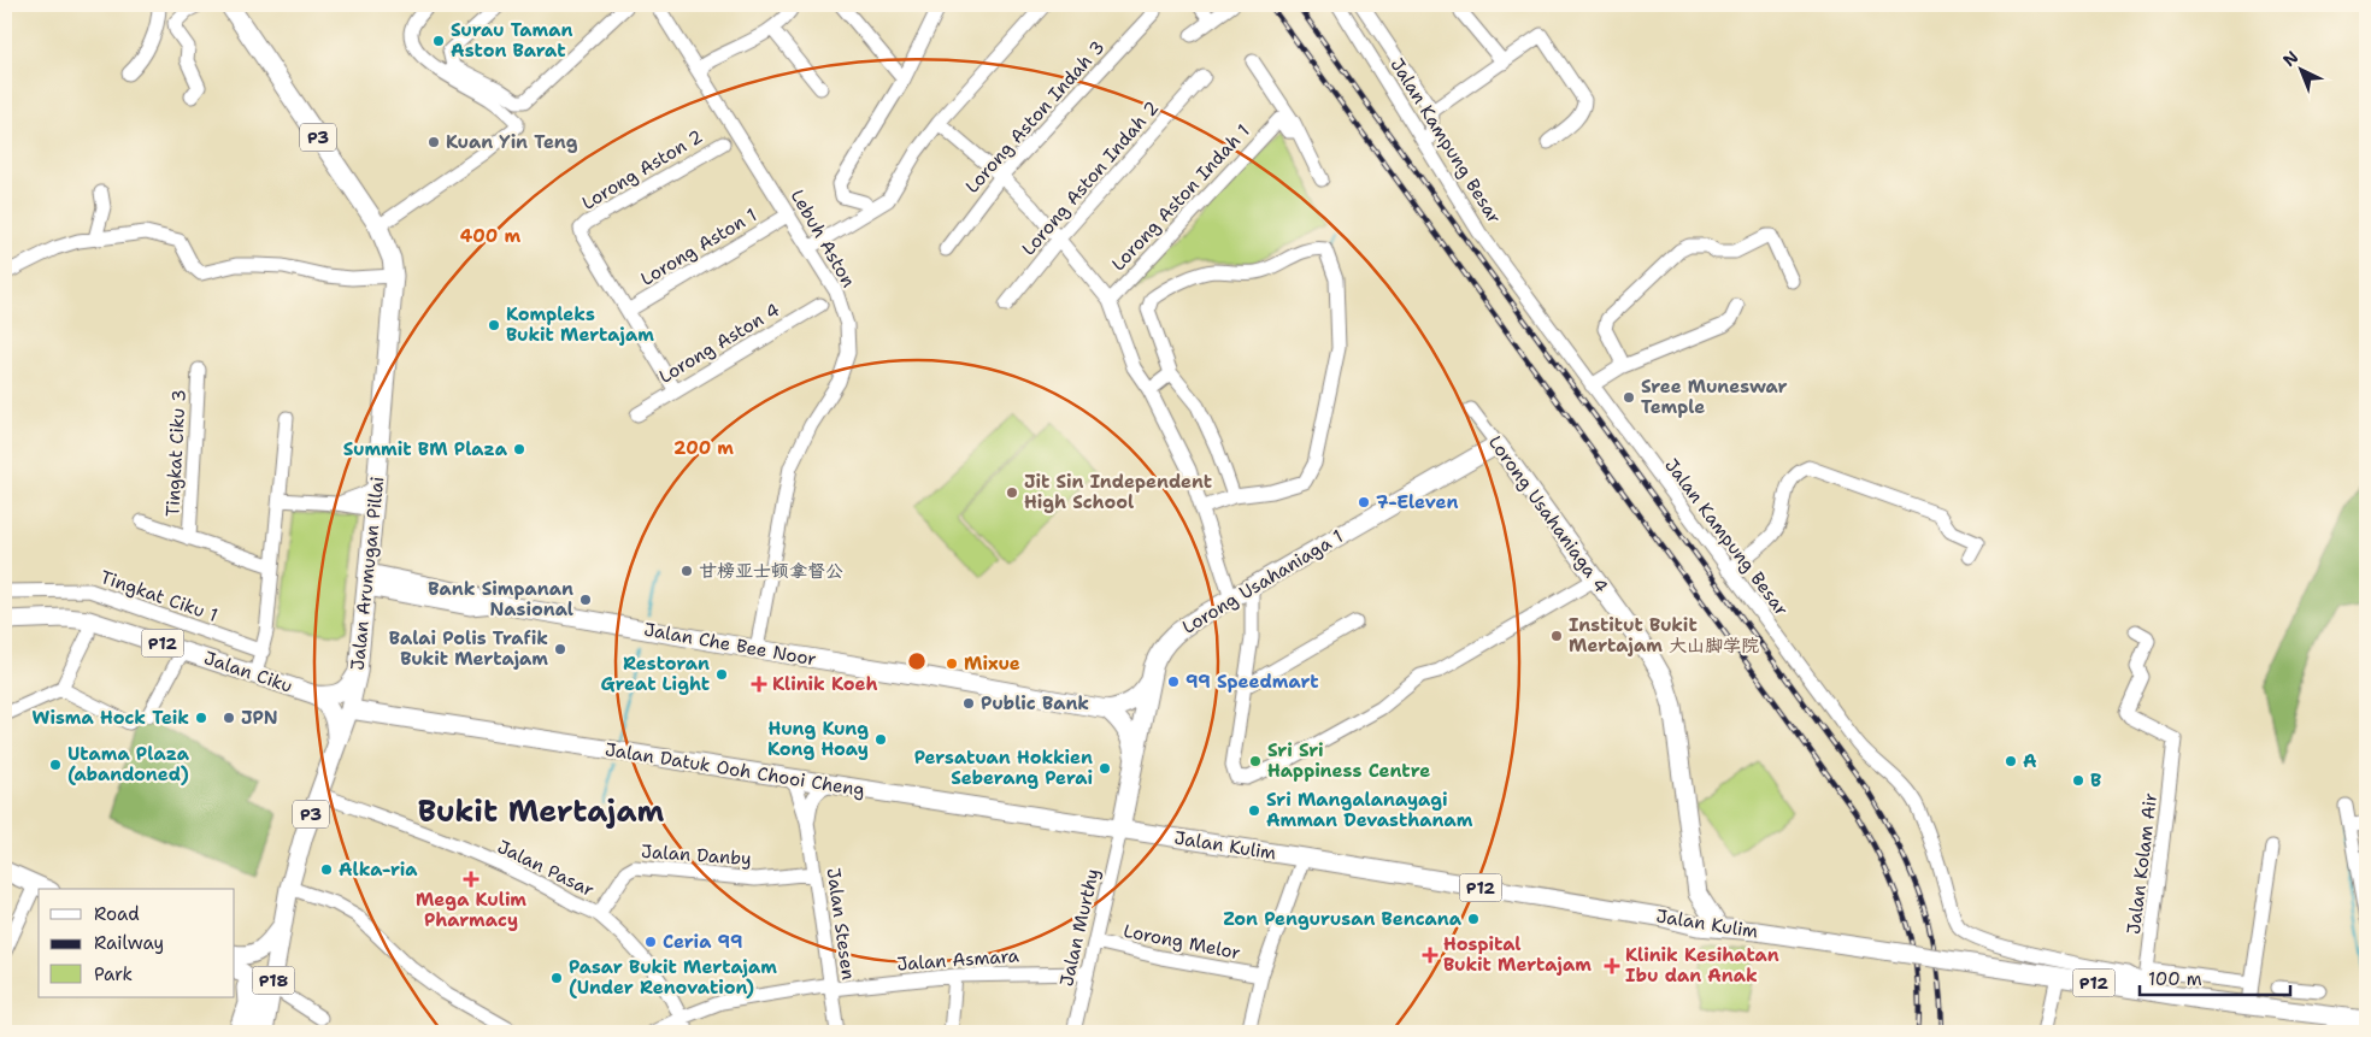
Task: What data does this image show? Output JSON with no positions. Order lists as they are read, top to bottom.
{
  "streets": {
    "main road": [
      "P3",
      "Lorong Usahaniaga 4",
      "Jalan Arumugan Pillai",
      "Lorong Usahaniaga 1",
      "P12",
      "Jalan Che Bee Noor",
      "Jalan Ciku",
      "Jalan Datuk Ooh Chooi Cheng",
      "Jalan Kulim",
      "P18"
    ],
    "street": [
      "Lorong Aston Indah 3",
      "Jalan Kampung Besar",
      "Lorong Aston 2",
      "Lorong Aston Indah 2",
      "Lorong Aston Indah 1",
      "Lebuh Aston",
      "Lorong Aston 1",
      "Lorong Aston 4",
      "Tingkat Ciku 3",
      "Tingkat Ciku 1",
      "Jalan Danby",
      "Jalan Kolam Air",
      "Jalan Pasar",
      "Jalan Stesen",
      "Jalan Murthy",
      "Lorong Melor",
      "Jalan Asmara"
    ]
  },
  "crossings": [
    ["Jalan Kampung Besar", "Jalan Kulim"],
    ["Jalan Kampung Besar", "Jalan Kolam Air"],
    ["Lorong Aston 2", "Lorong Aston 1"],
    ["Lebuh Aston", "Lorong Aston 1"],
    ["Lebuh Aston", "Jalan Che Bee Noor"],
    ["Lorong Usahaniaga 4", "Lorong Usahaniaga 1"],
    ["Jalan Arumugan Pillai", "Jalan Che Bee Noor"],
    ["Jalan Arumugan Pillai", "Jalan Datuk Ooh Chooi Cheng"],
    ["Jalan Arumugan Pillai", "Jalan Pasar"],
    ["Jalan Arumugan Pillai", "P18"],
    ["Lorong Usahaniaga 1", "Jalan Datuk Ooh Chooi Cheng"],
    ["Lorong Usahaniaga 1", "Jalan Kulim"],
    ["Lorong Usahaniaga 1", "Jalan Murthy"],
    ["Jalan Datuk Ooh Chooi Cheng", "Jalan Kulim"],
    ["Jalan Datuk Ooh Chooi Cheng", "Jalan Stesen"],
    ["Jalan Datuk Ooh Chooi Cheng", "Jalan Murthy"],
    ["Jalan Kulim", "Jalan Kolam Air"],
    ["Jalan Kulim", "Jalan Murthy"],
    ["Jalan Danby", "Jalan Pasar"],
    ["Jalan Danby", "Jalan Stesen"],
    ["Jalan Pasar", "Jalan Asmara"],
    ["Jalan Stesen", "Jalan Asmara"],
    ["Jalan Murthy", "Lorong Melor"],
    ["Jalan Murthy", "Jalan Asmara"]
  ],
  "districts": ["Bukit Mertajam"],
  "places": {
    "other": [
      "Surau Taman Aston Barat",
      "Kuan Yin Teng",
      "Kompleks Bukit Mertajam",
      "Sree Muneswar Temple",
      "Summit BM Plaza",
      "Jit Sin Independent High School",
      "7-Eleven",
      "甘榜亚士顿拿督公",
      "Bank Simpanan Nasional",
      "Institut Bukit Mertajam 大山脚学院",
      "Balai Polis Trafik Bukit Mertajam",
      "Mixue",
      "Restoran Great Light",
      "99 Speedmart",
      "Public Bank",
      "Wisma Hock Teik",
      "JPN",
      "Hung Kung Kong Hoay",
      "Sri Sri Happiness Centre",
      "A",
      "Utama Plaza (abandoned)",
      "Persatuan Hokkien Seberang Perai",
      "B",
      "Sri Mangalanayagi Amman Devasthanam",
      "Alka-ria",
      "Zon Pengurusan Bencana",
      "Ceria 99",
      "Pasar Bukit Mertajam (Under Renovation)"
    ],
    "health": [
      "Klinik Koeh",
      "Mega Kulim Pharmacy",
      "Hospital Bukit Mertajam",
      "Klinik Kesihatan Ibu dan Anak"
    ]
  },
  "legend": ["Road", "Railway", "Park"],
  "scale_bar": "100 m",
  "north": "top left",
  "rings": ["400 m", "200 m"]
}
